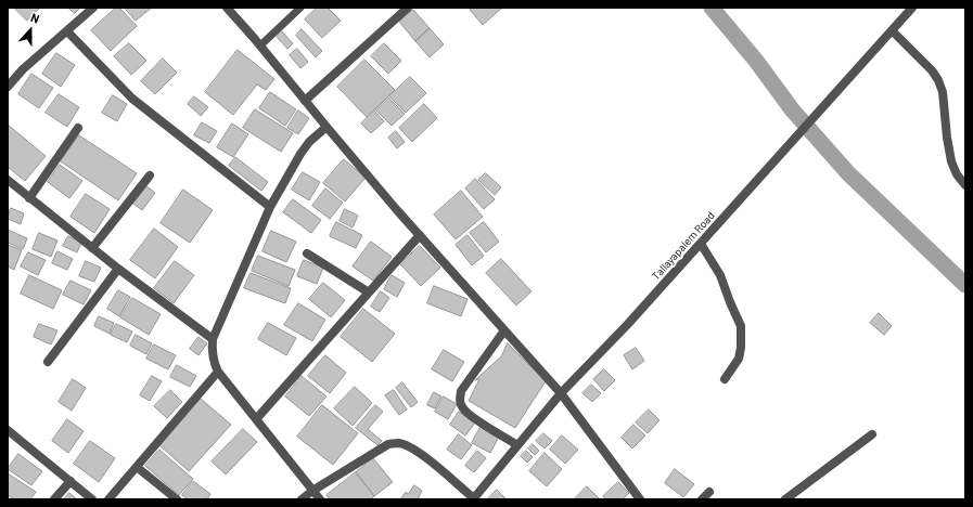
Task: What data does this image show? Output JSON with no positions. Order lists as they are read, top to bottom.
{
  "streets": {
    "street": ["Tallayapalem Road"]
  },
  "north": "top"
}
